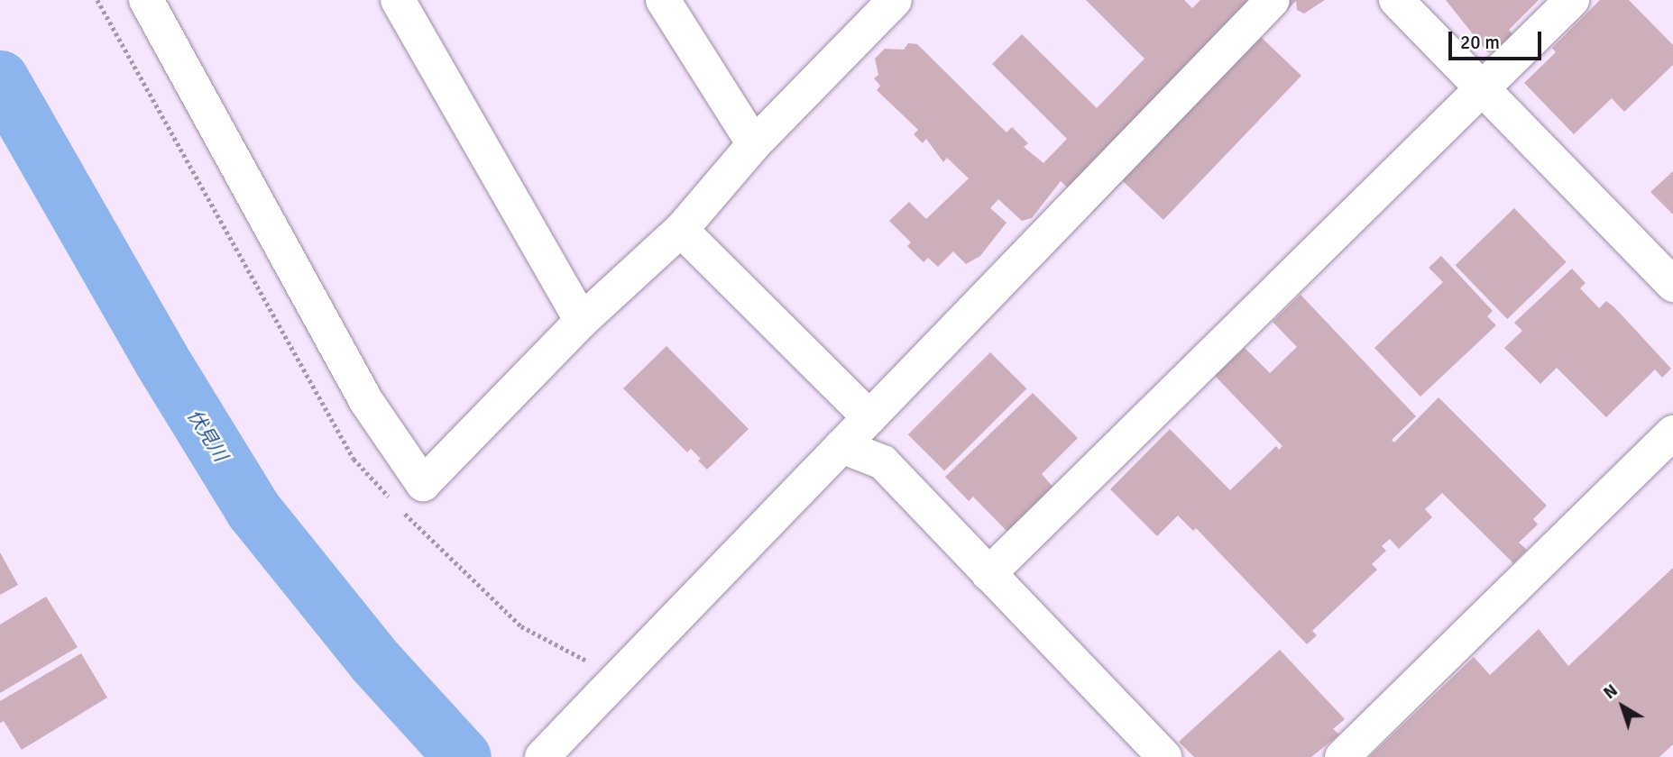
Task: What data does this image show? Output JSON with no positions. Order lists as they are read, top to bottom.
{
  "water": ["伏見川"],
  "scale_bar": "20 m",
  "north": "top left"
}
